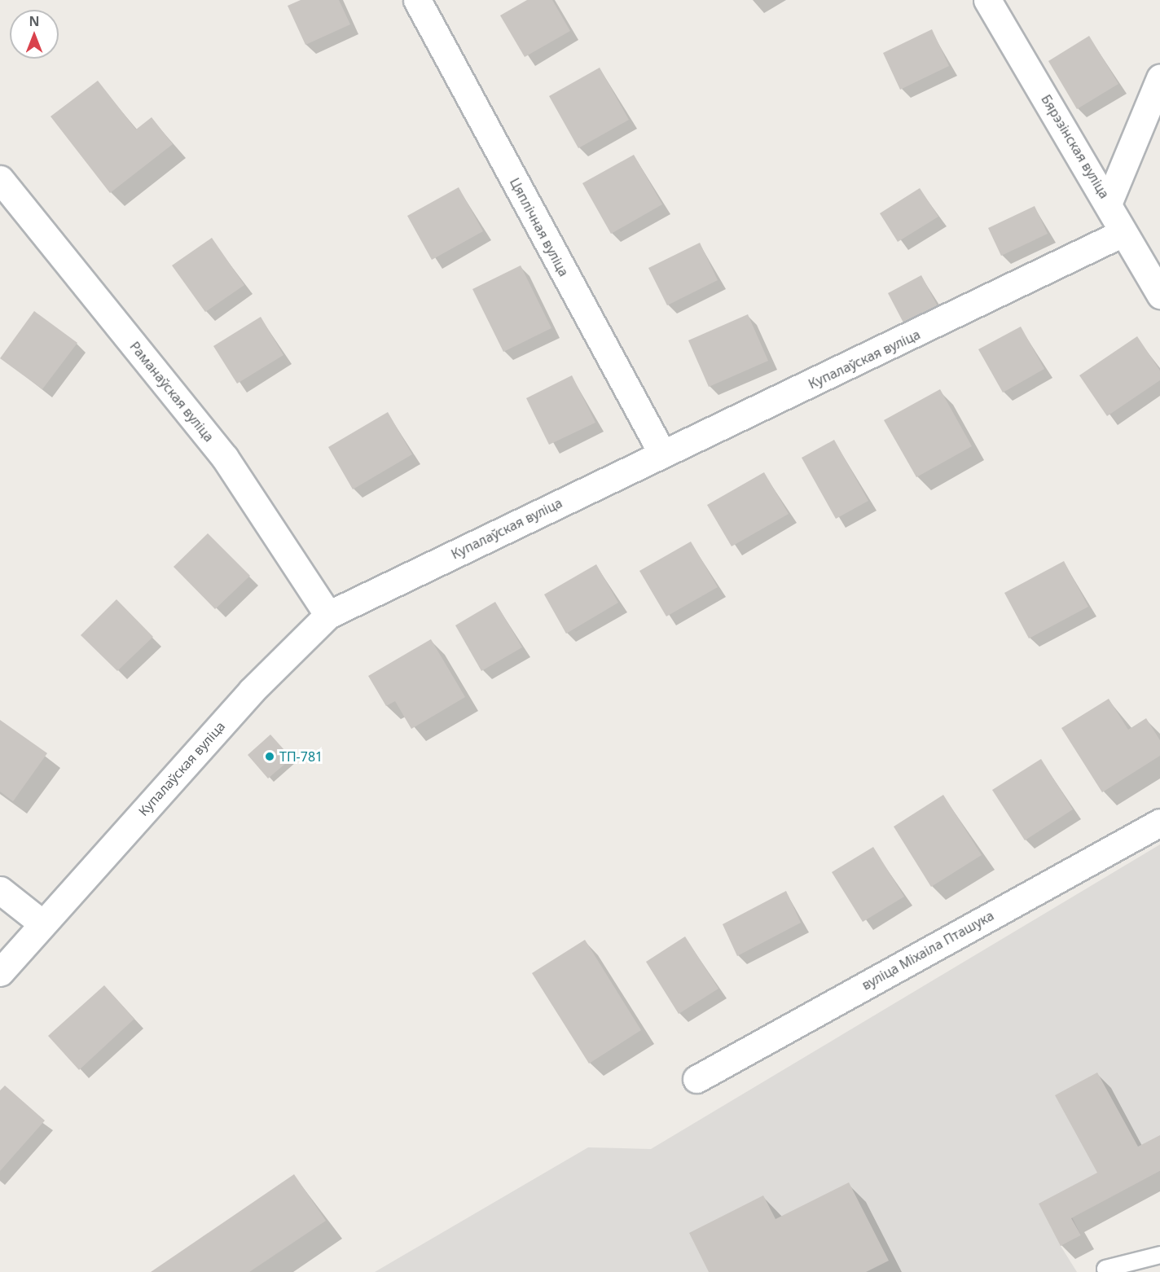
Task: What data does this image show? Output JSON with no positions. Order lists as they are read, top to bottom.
{
  "streets": {
    "street": [
      "Бярэзінская вуліца",
      "Цяплічная вуліца",
      "Купалаўская вуліца",
      "Раманаўская вуліца",
      "вуліца Міхаіла Пташука"
    ]
  },
  "crossings": [
    ["Бярэзінская вуліца", "Купалаўская вуліца"],
    ["Цяплічная вуліца", "Купалаўская вуліца"],
    ["Купалаўская вуліца", "Раманаўская вуліца"]
  ],
  "places": ["ТП-781"],
  "north": "top"
}
